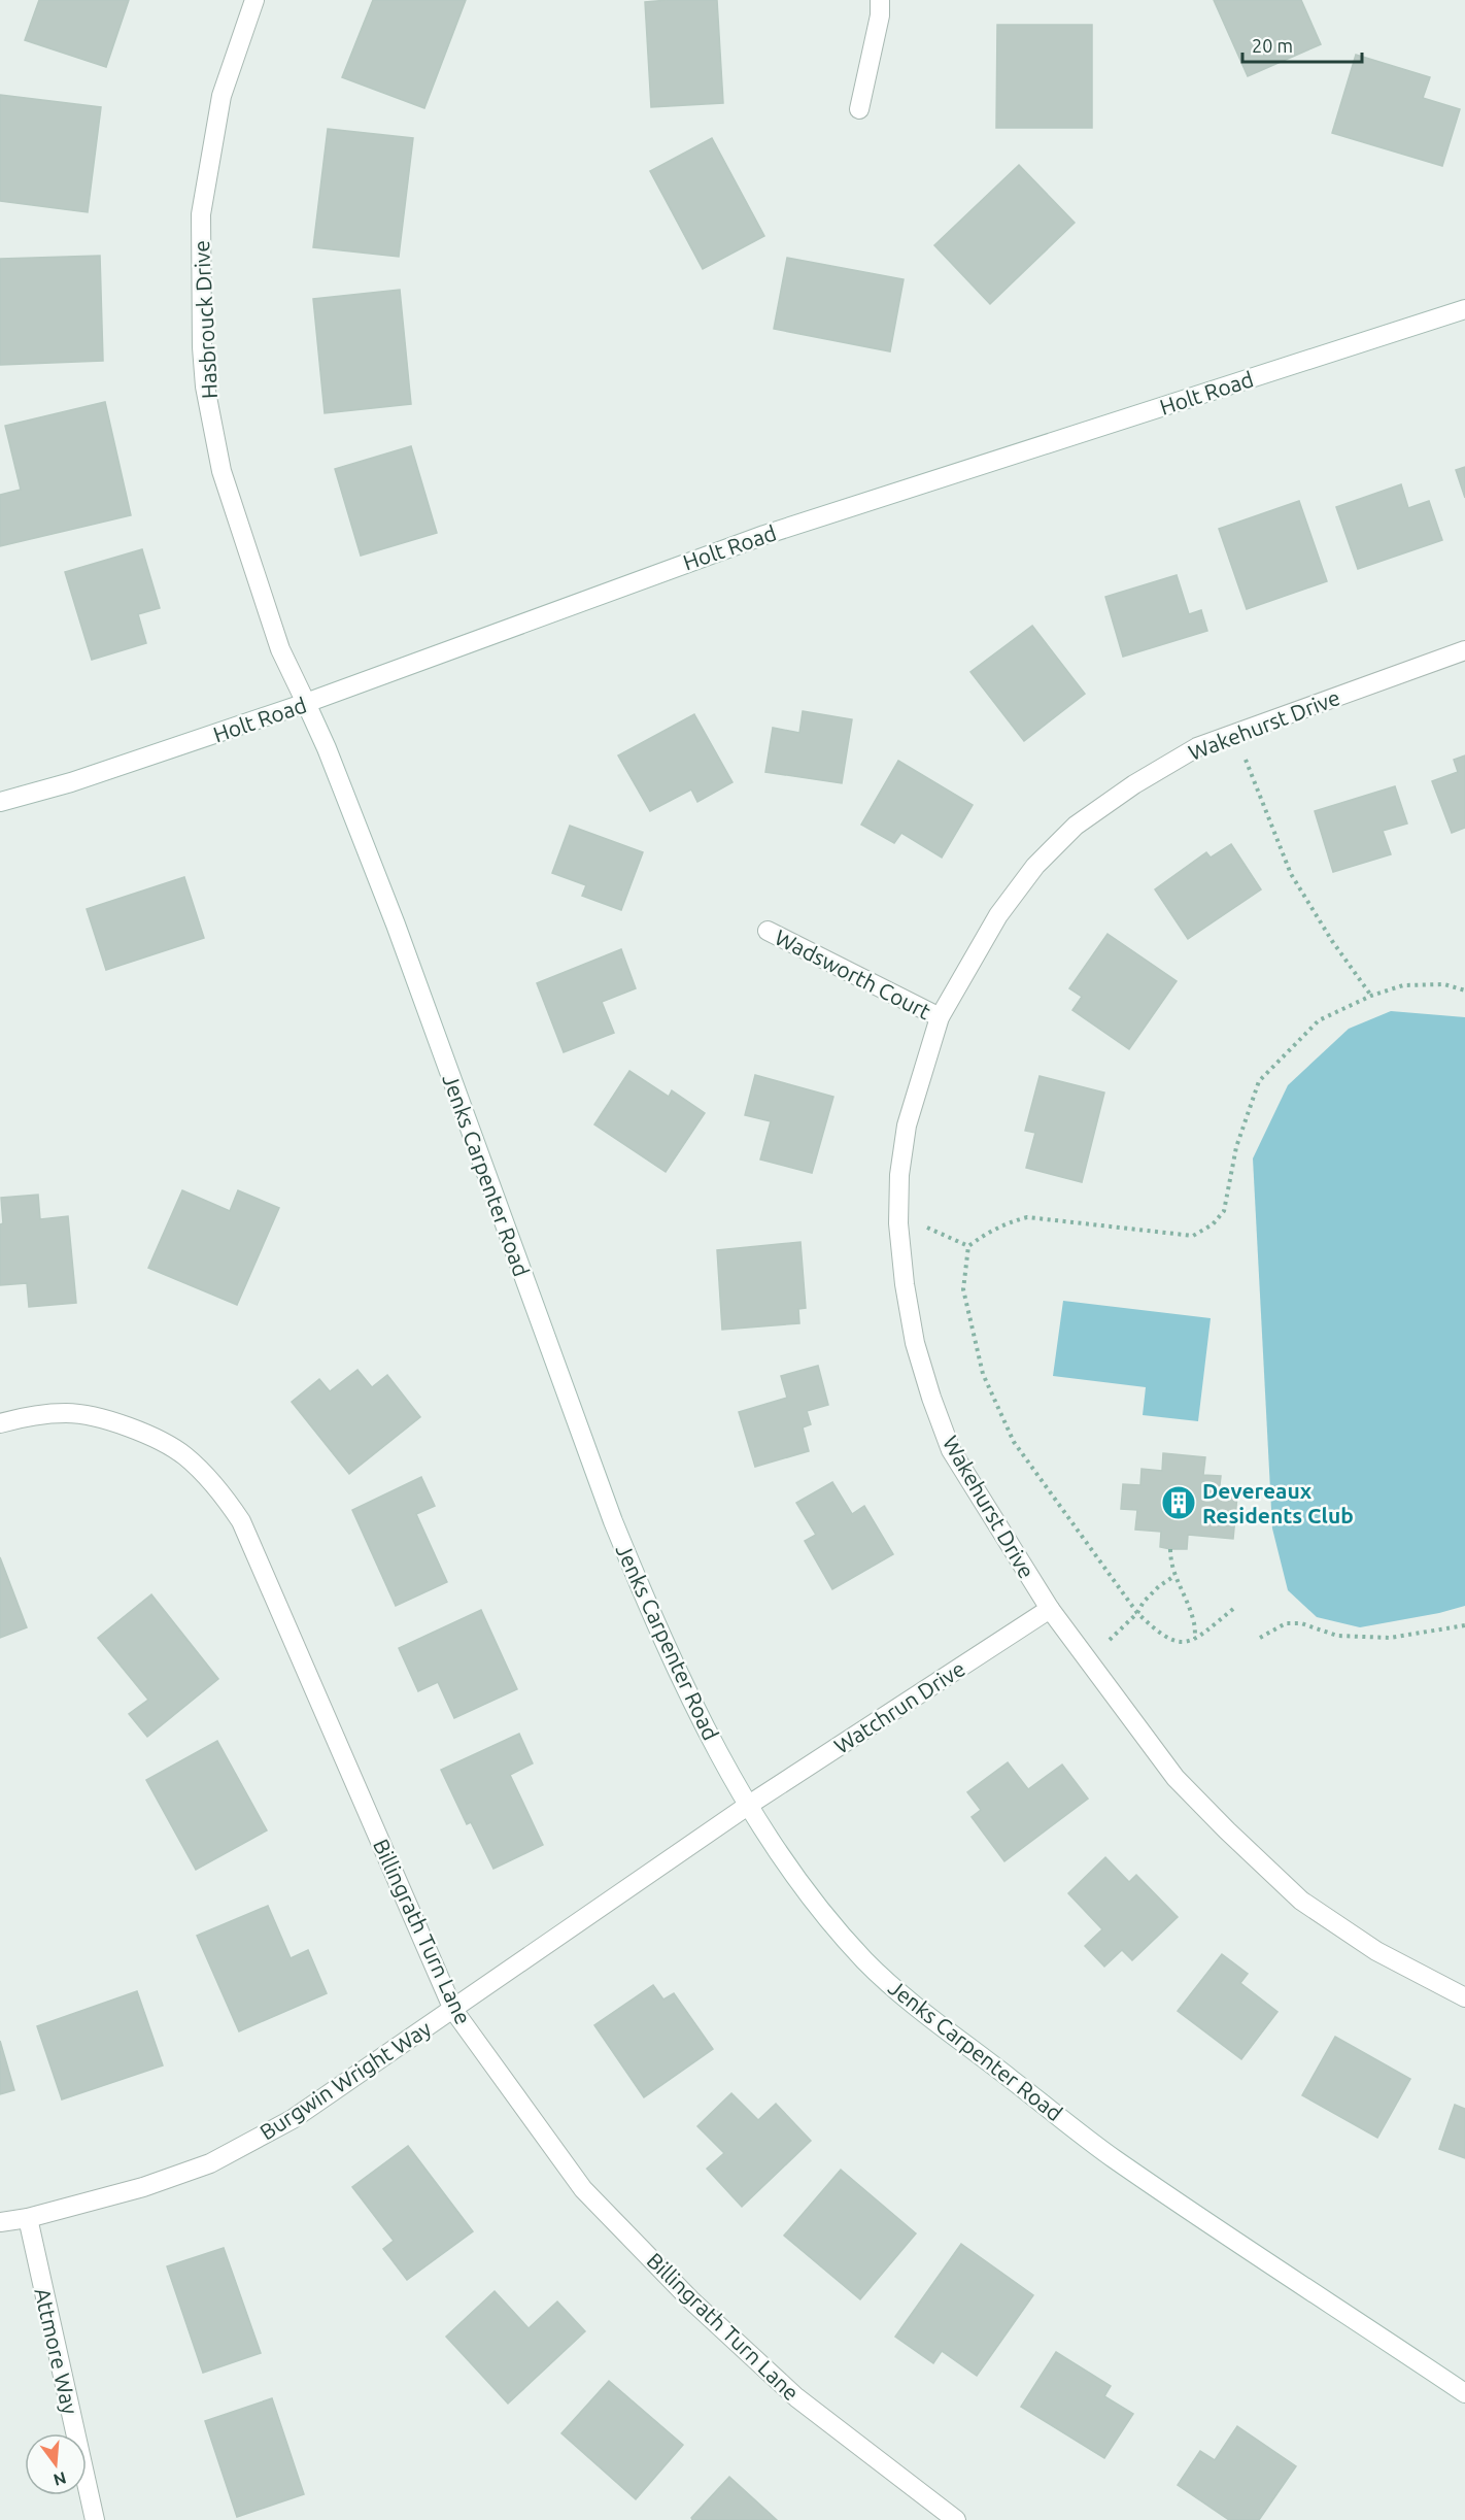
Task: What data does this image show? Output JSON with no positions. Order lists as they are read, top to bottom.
{
  "streets": {
    "street": [
      "Hasbrouck Drive",
      "Holt Road",
      "Wakehurst Drive",
      "Wadsworth Court",
      "Jenks Carpenter Road",
      "Watchrun Drive",
      "Billingrath Turn Lane",
      "Burgwin Wright Way",
      "Attmore Way"
    ]
  },
  "crossings": [
    ["Hasbrouck Drive", "Holt Road"],
    ["Hasbrouck Drive", "Jenks Carpenter Road"],
    ["Holt Road", "Jenks Carpenter Road"],
    ["Wakehurst Drive", "Wadsworth Court"],
    ["Wakehurst Drive", "Watchrun Drive"],
    ["Jenks Carpenter Road", "Watchrun Drive"],
    ["Jenks Carpenter Road", "Burgwin Wright Way"],
    ["Watchrun Drive", "Burgwin Wright Way"],
    ["Billingrath Turn Lane", "Burgwin Wright Way"],
    ["Burgwin Wright Way", "Attmore Way"]
  ],
  "places": {
    "building": ["Devereaux Residents Club"]
  },
  "scale_bar": "20 m",
  "north": "bottom"
}
